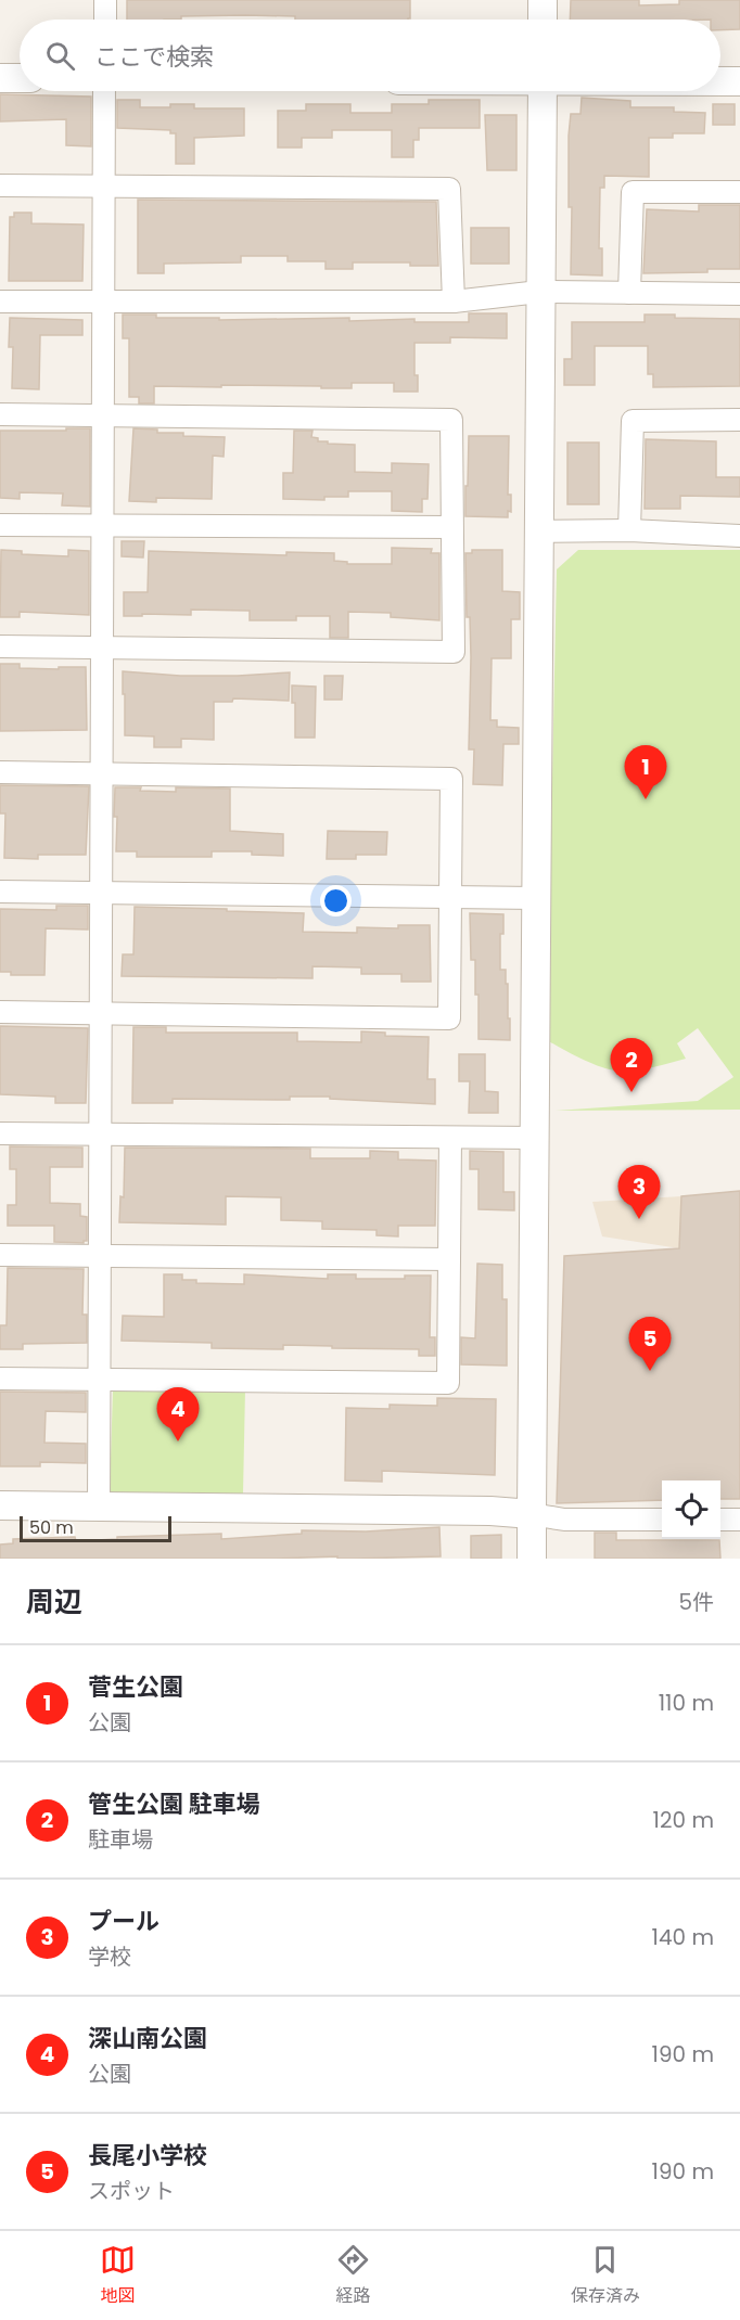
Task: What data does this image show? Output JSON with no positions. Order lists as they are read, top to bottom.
{
  "scale_bar": "50 m",
  "page": {
    "search": "ここで検索",
    "pins": [
      "1",
      "2",
      "3",
      "5",
      "4"
    ],
    "scale": "50 m",
    "heading": ["周辺", "5件"],
    "list": [
      {
        "mark": "1",
        "name": "菅生公園",
        "note": "公園",
        "value": "110 m"
      },
      {
        "mark": "2",
        "name": "管生公園 駐車場",
        "note": "駐車場",
        "value": "120 m"
      },
      {
        "mark": "3",
        "name": "プール",
        "note": "学校",
        "value": "140 m"
      },
      {
        "mark": "4",
        "name": "深山南公園",
        "note": "公園",
        "value": "190 m"
      },
      {
        "mark": "5",
        "name": "長尾小学校",
        "note": "スポット",
        "value": "190 m"
      }
    ],
    "nav": ["地図", "経路", "保存済み"]
  }
}
